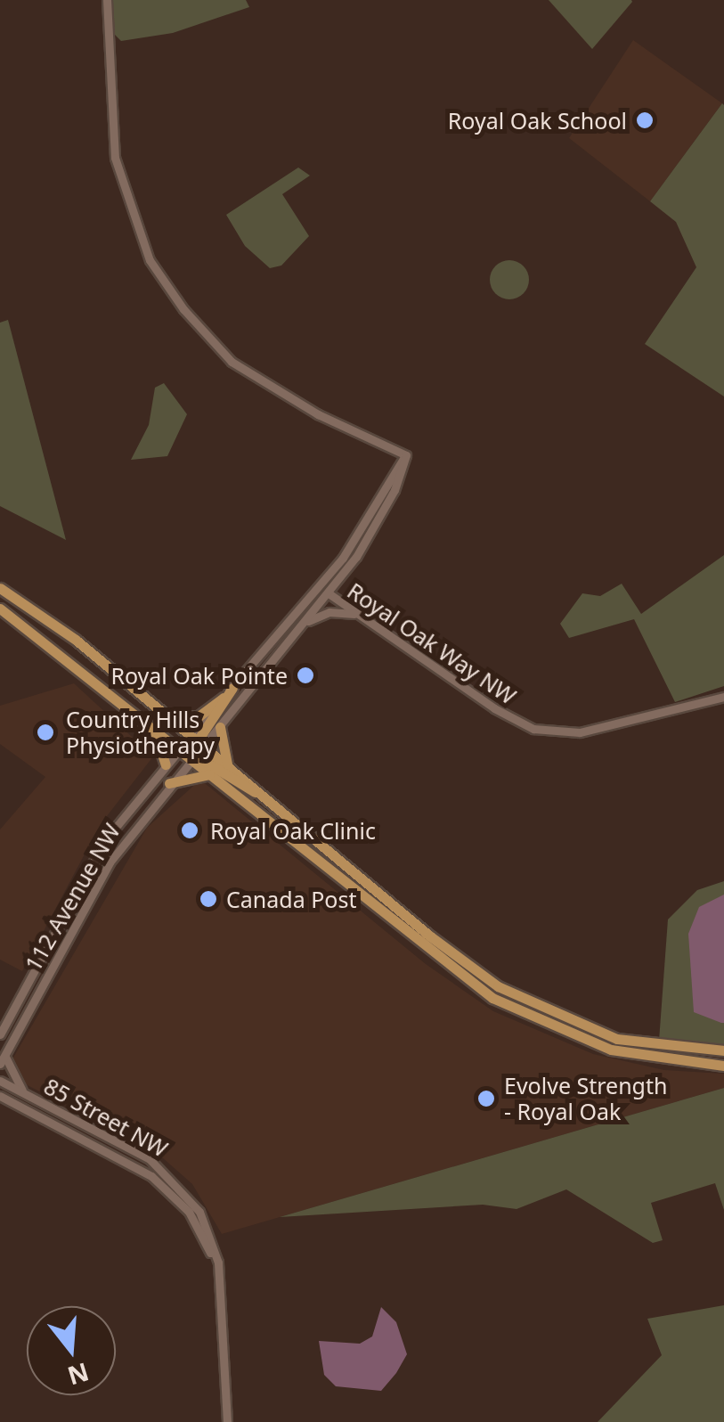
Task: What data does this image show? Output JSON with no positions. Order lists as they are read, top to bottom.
{
  "streets": {
    "street": ["Royal Oak Way NW", "112 Avenue NW", "85 Street NW"]
  },
  "places": [
    "Royal Oak School",
    "Royal Oak Pointe",
    "Country Hills Physiotherapy",
    "Royal Oak Clinic",
    "Canada Post",
    "Evolve Strength - Royal Oak"
  ],
  "north": "bottom"
}
